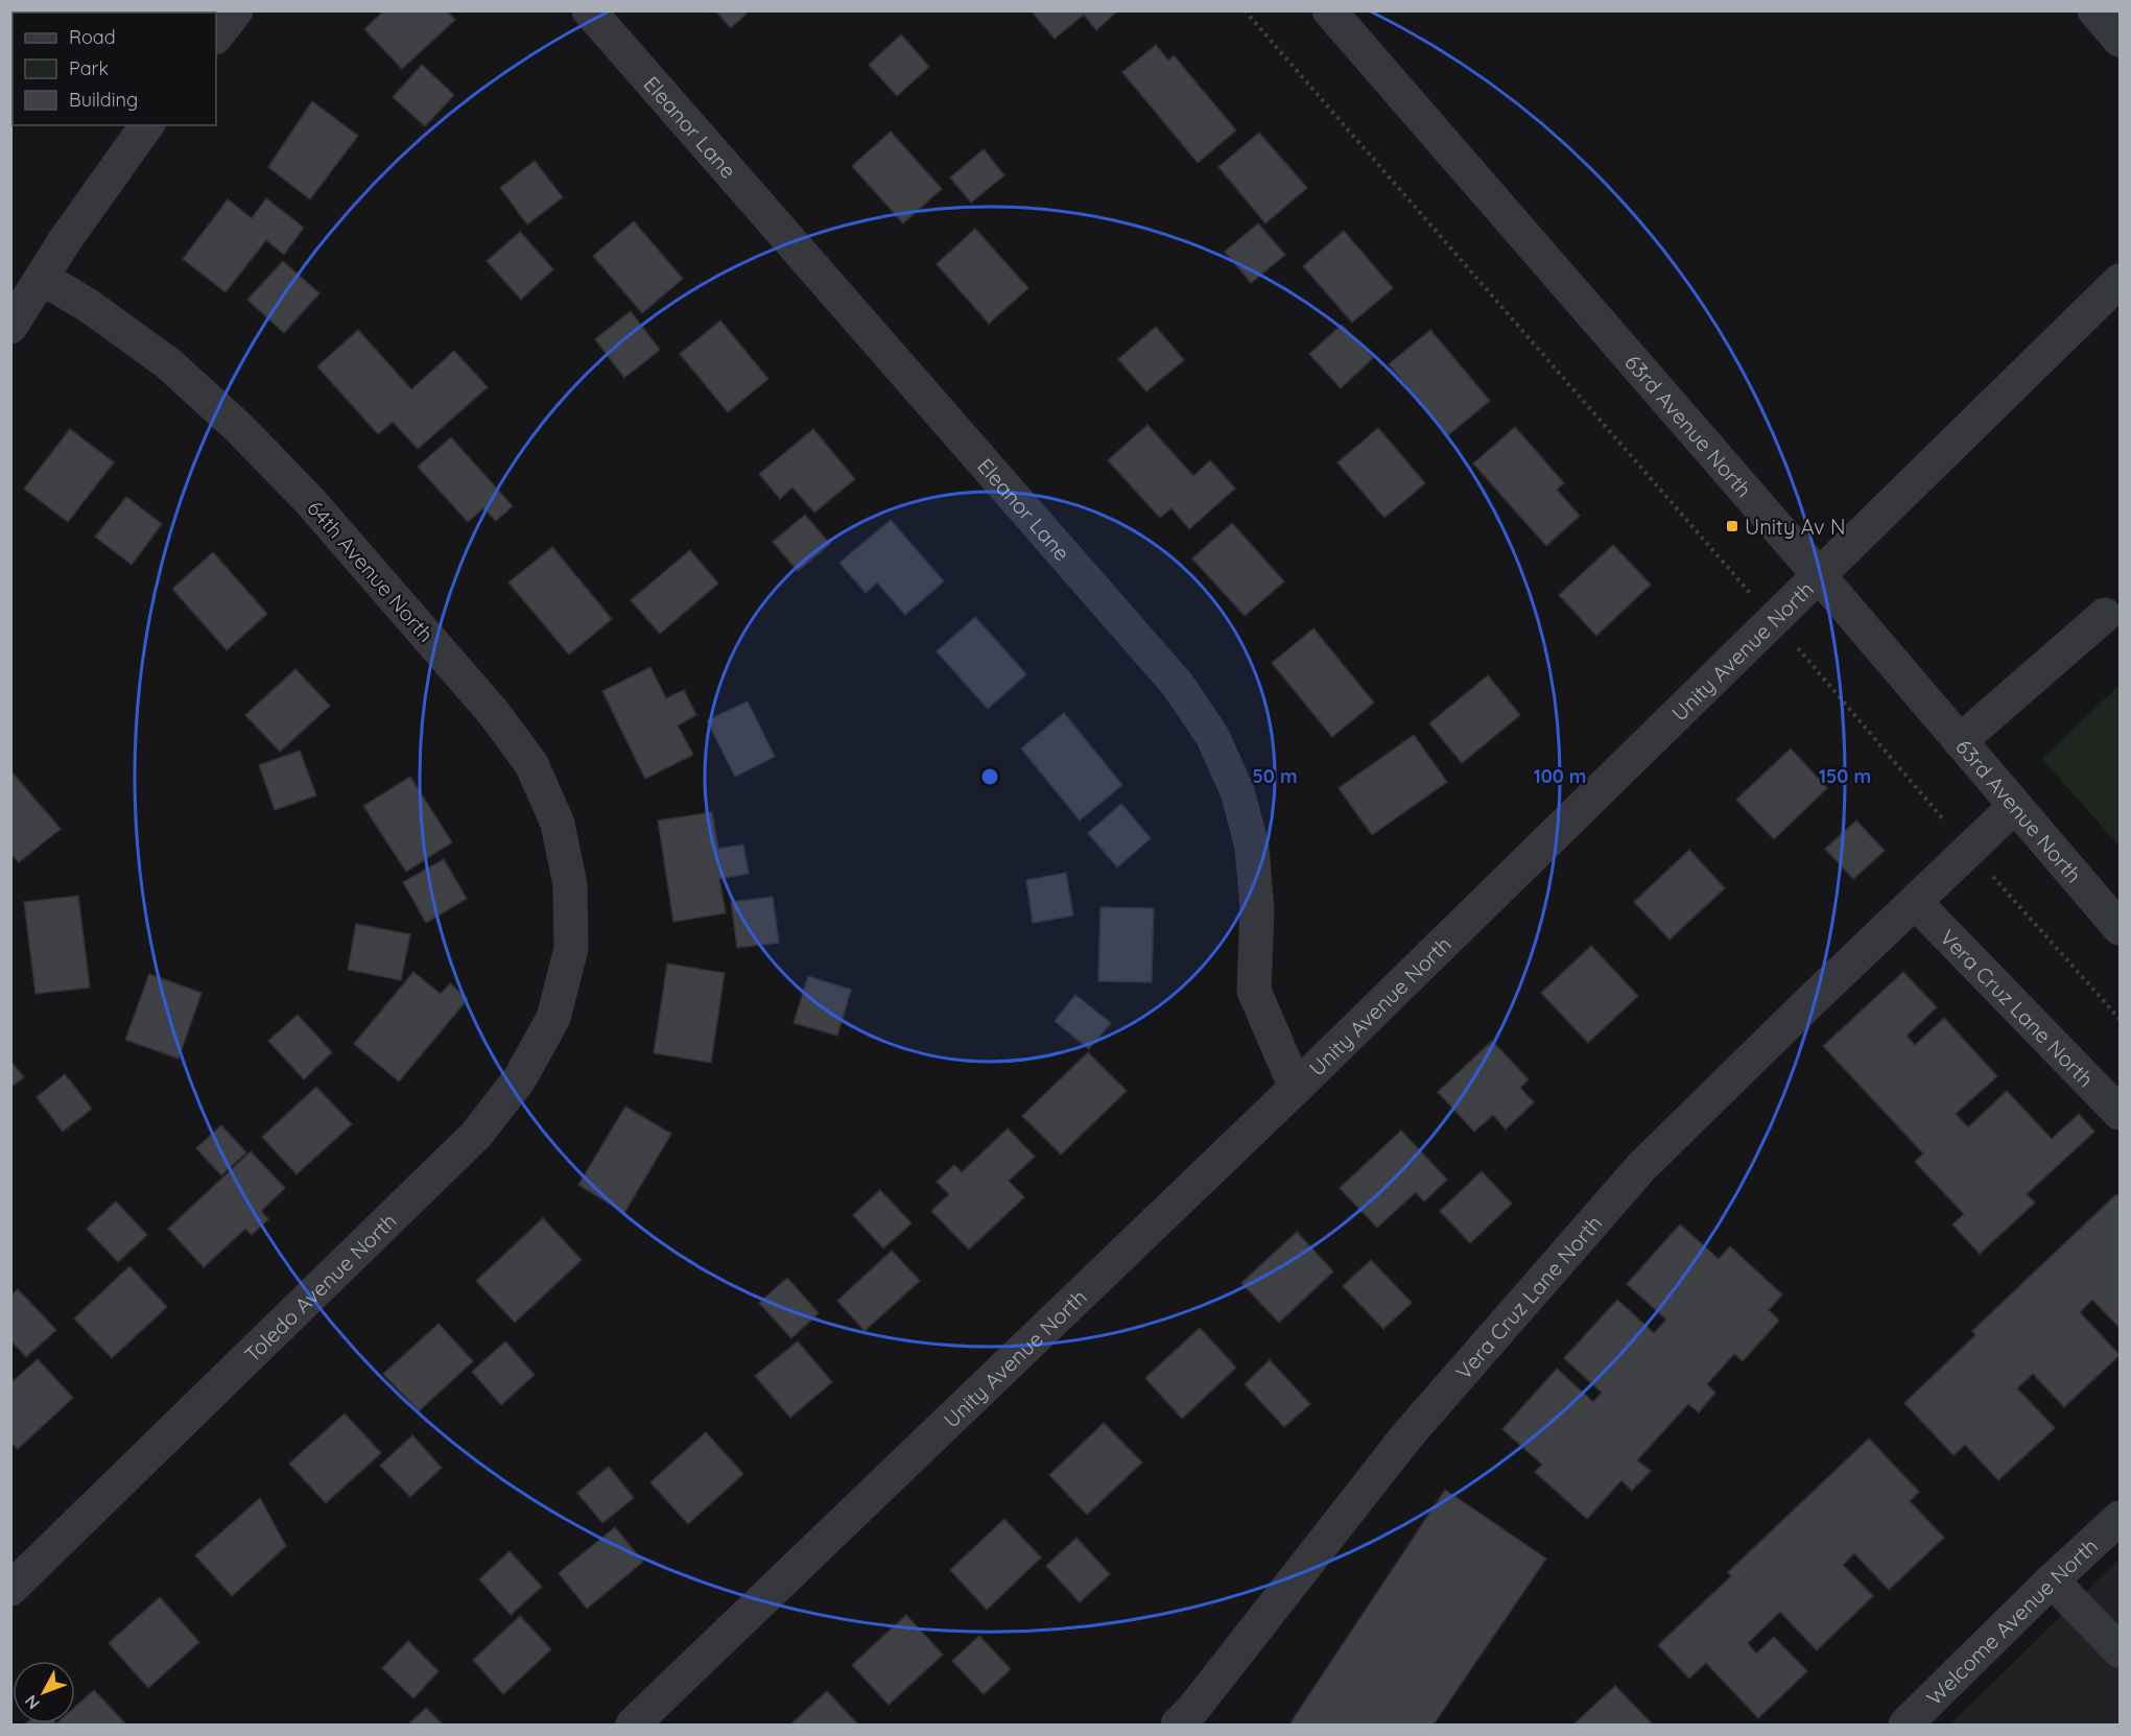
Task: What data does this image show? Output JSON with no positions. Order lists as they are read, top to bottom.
{
  "streets": {
    "street": [
      "Eleanor Lane",
      "63rd Avenue North",
      "64th Avenue North",
      "Unity Avenue North",
      "Vera Cruz Lane North",
      "Toledo Avenue North",
      "Welcome Avenue North"
    ]
  },
  "crossings": [
    ["Eleanor Lane", "Unity Avenue North"],
    ["63rd Avenue North", "Unity Avenue North"],
    ["63rd Avenue North", "Vera Cruz Lane North"],
    ["64th Avenue North", "Toledo Avenue North"]
  ],
  "places": {
    "transit": ["Unity Av N"]
  },
  "legend": ["Road", "Park", "Building"],
  "north": "bottom left",
  "rings": ["50 m", "100 m", "150 m"]
}
